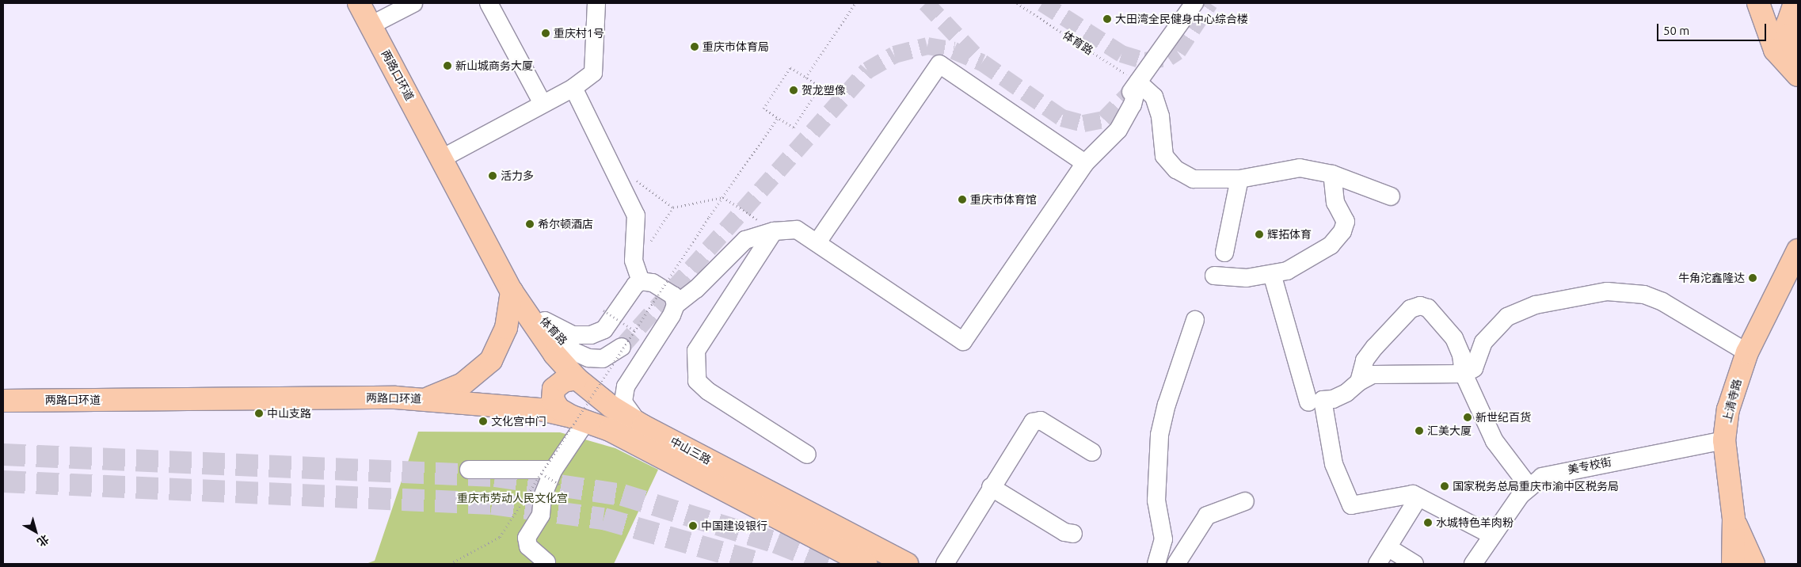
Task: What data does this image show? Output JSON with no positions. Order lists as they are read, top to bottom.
{
  "streets": {
    "main road": ["两路口环道", "上清寺路", "中山三路"],
    "street": ["体育路", "美专校街"]
  },
  "crossings": [
    ["体育路", "两路口环道"],
    ["体育路", "中山三路"],
    ["两路口环道", "中山三路"],
    ["上清寺路", "美专校街"]
  ],
  "parks": ["重庆市劳动人民文化宫"],
  "places": [
    "大田湾全民健身中心综合楼",
    "重庆村1号",
    "重庆市体育局",
    "新山城商务大厦",
    "贺龙塑像",
    "活力多",
    "重庆市体育馆",
    "希尔顿酒店",
    "辉拓体育",
    "牛角沱鑫隆达",
    "中山支路",
    "新世纪百货",
    "文化宫中门",
    "汇美大厦",
    "国家税务总局重庆市渝中区税务局",
    "水城特色羊肉粉",
    "中国建设银行"
  ],
  "scale_bar": "50 m",
  "north": "bottom right"
}
